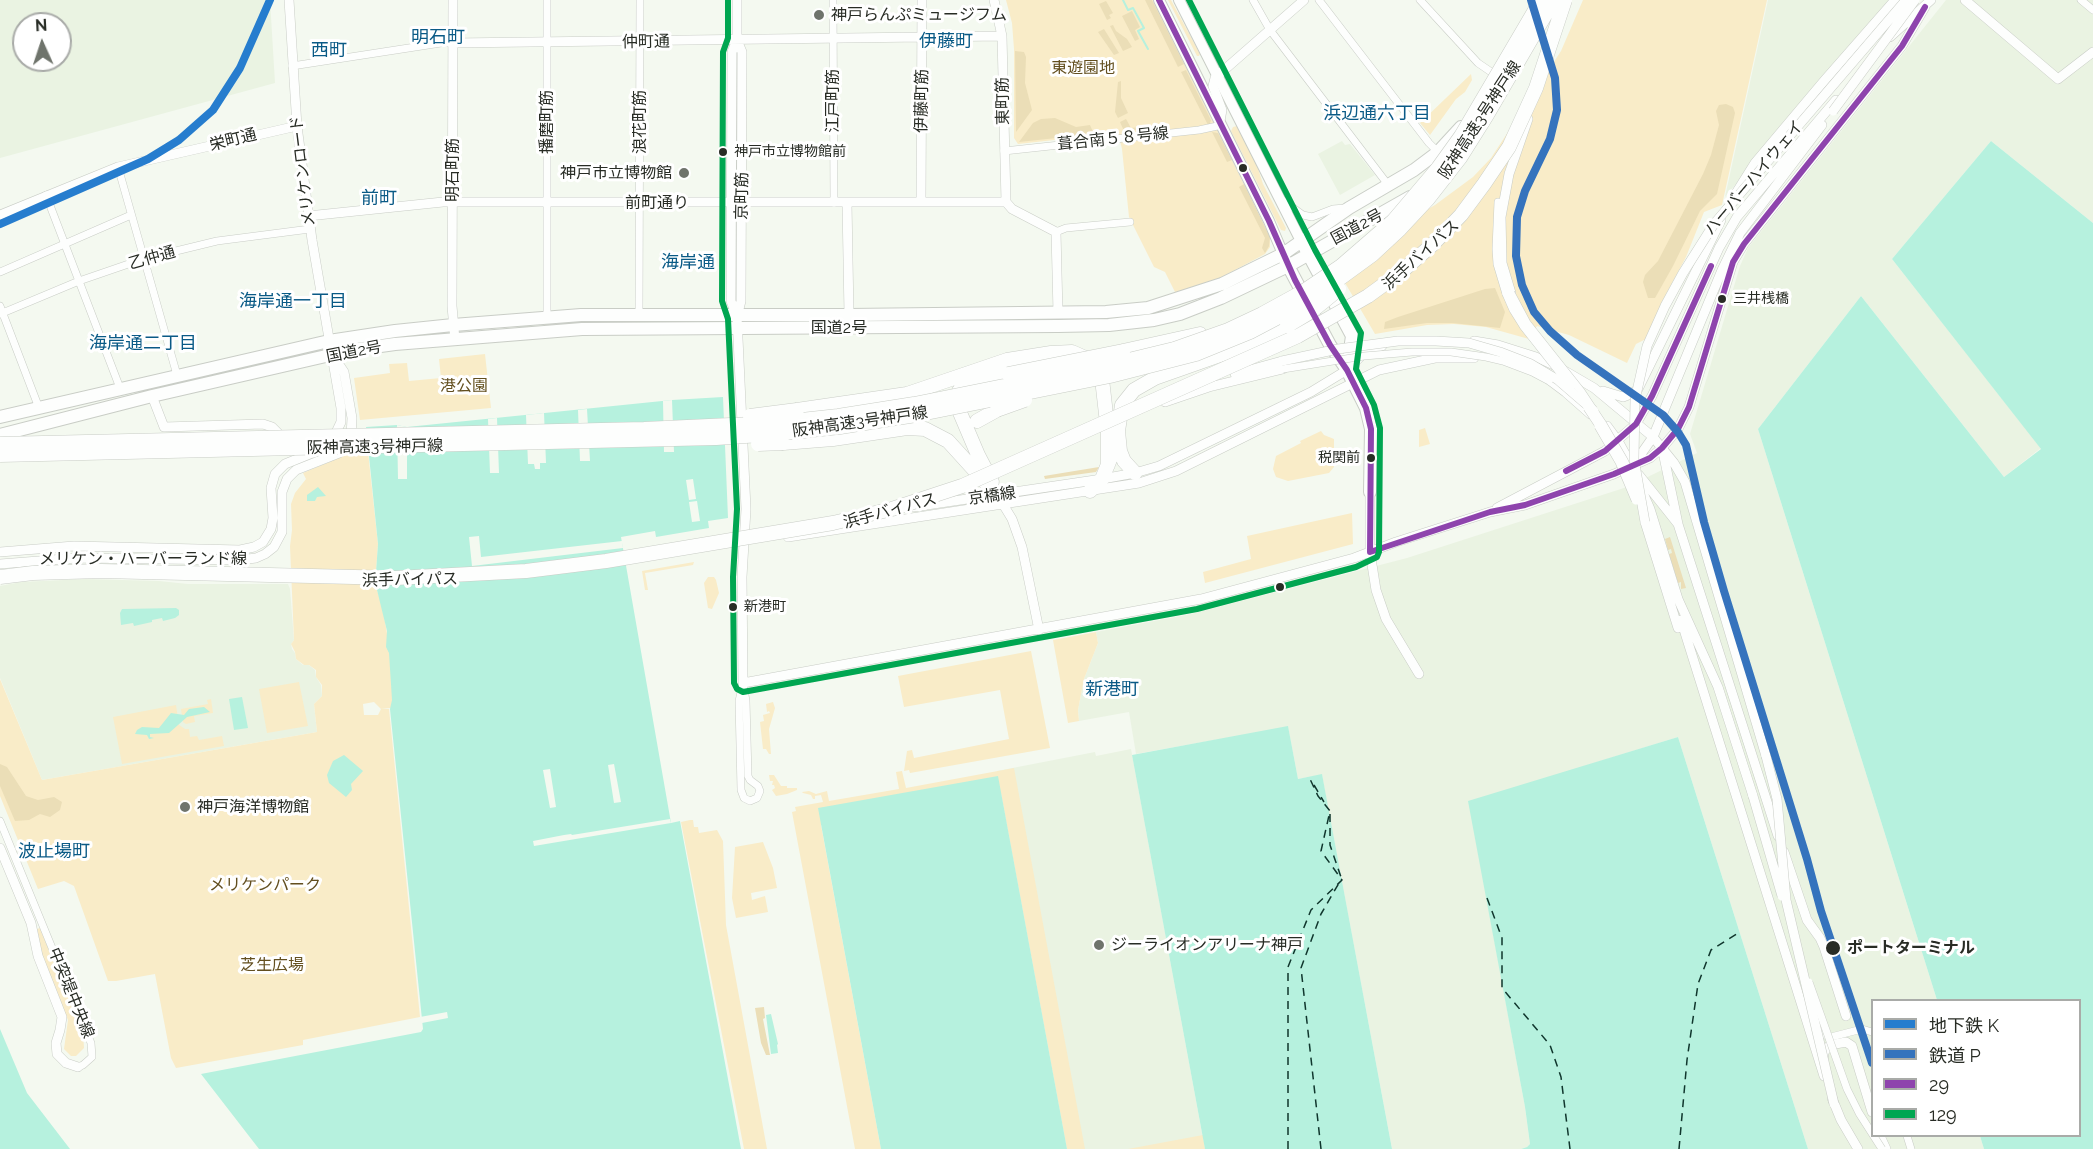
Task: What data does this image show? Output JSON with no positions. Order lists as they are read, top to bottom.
{
  "streets": {
    "highway": ["阪神高速3号神戸線", "国道2号", "浜手バイパス"],
    "street": [
      "仲町通",
      "江戸町筋",
      "伊藤町筋",
      "東町筋",
      "播磨町筋",
      "浪花町筋",
      "葺合南５８号線",
      "栄町通",
      "明石町筋",
      "メリケンロード",
      "ハーバーハイウェイ",
      "京町筋",
      "前町通り",
      "乙仲通",
      "京橋線",
      "メリケン・ハーバーランド線",
      "中突堤中央線"
    ]
  },
  "crossings": [
    ["仲町通", "江戸町筋"],
    ["仲町通", "伊藤町筋"],
    ["仲町通", "東町筋"],
    ["仲町通", "播磨町筋"],
    ["仲町通", "浪花町筋"],
    ["仲町通", "明石町筋"],
    ["仲町通", "メリケンロード"],
    ["仲町通", "京町筋"],
    ["江戸町筋", "前町通り"],
    ["伊藤町筋", "前町通り"],
    ["東町筋", "葺合南５８号線"],
    ["東町筋", "前町通り"],
    ["阪神高速3号神戸線", "国道2号"],
    ["播磨町筋", "前町通り"],
    ["播磨町筋", "国道2号"],
    ["浪花町筋", "前町通り"],
    ["浪花町筋", "国道2号"],
    ["栄町通", "メリケンロード"],
    ["明石町筋", "前町通り"],
    ["明石町筋", "国道2号"],
    ["メリケンロード", "前町通り"],
    ["メリケンロード", "国道2号"],
    ["メリケンロード", "乙仲通"],
    ["メリケンロード", "メリケン・ハーバーランド線"],
    ["京町筋", "前町通り"],
    ["京町筋", "国道2号"],
    ["国道2号", "メリケン・ハーバーランド線"]
  ],
  "districts": [
    "明石町",
    "伊藤町",
    "西町",
    "浜辺通六丁目",
    "前町",
    "海岸通",
    "海岸通一丁目",
    "海岸通二丁目",
    "新港町",
    "波止場町"
  ],
  "parks": [
    "東遊園地",
    "港公園",
    "メリケンパーク",
    "芝生広場"
  ],
  "places": [
    "神戸らんぷミュージフム",
    "神戸市立博物館前",
    "神戸市立博物館",
    "三井桟橋",
    "税関前",
    "新港町",
    "神戸海洋博物館",
    "ジーライオンアリーナ神戸",
    "ポートターミナル"
  ],
  "lines": [
    "metro line K",
    "rail line P",
    "transit line 29",
    "transit line 129"
  ],
  "legend": [
    "地下鉄 K",
    "鉄道 P",
    "29",
    "129"
  ],
  "north": "top"
}
